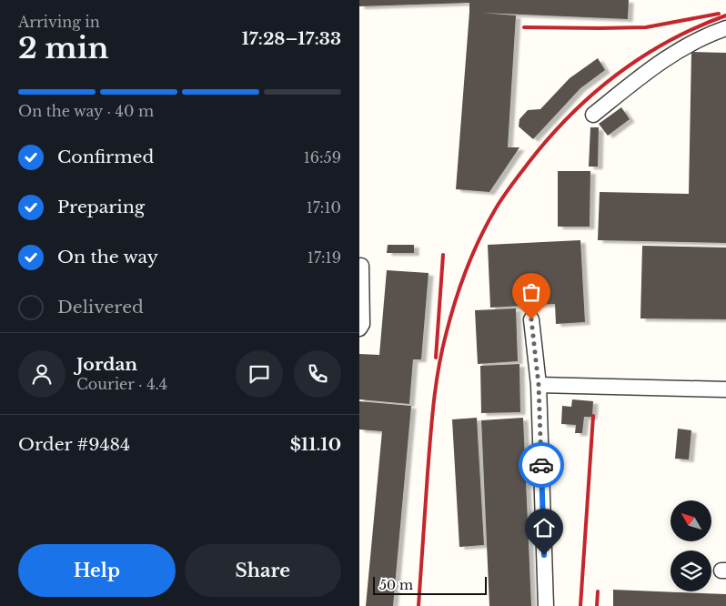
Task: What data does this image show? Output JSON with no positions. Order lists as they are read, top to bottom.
{
  "scale_bar": "50 m",
  "north": "top left",
  "page": {
    "heading": ["2 min", "Arriving in", "17:28–17:33"],
    "panel": [
      "Jordan",
      "Courier · 4.4",
      "Order #9484",
      "$11.10"
    ],
    "bar": "On the way · 40 m",
    "list": [
      ["Confirmed", "16:59"],
      ["Preparing", "17:10"],
      ["On the way", "17:19"],
      "Delivered"
    ],
    "buttons": ["Help", "Share"],
    "scale": "50 m"
  }
}
